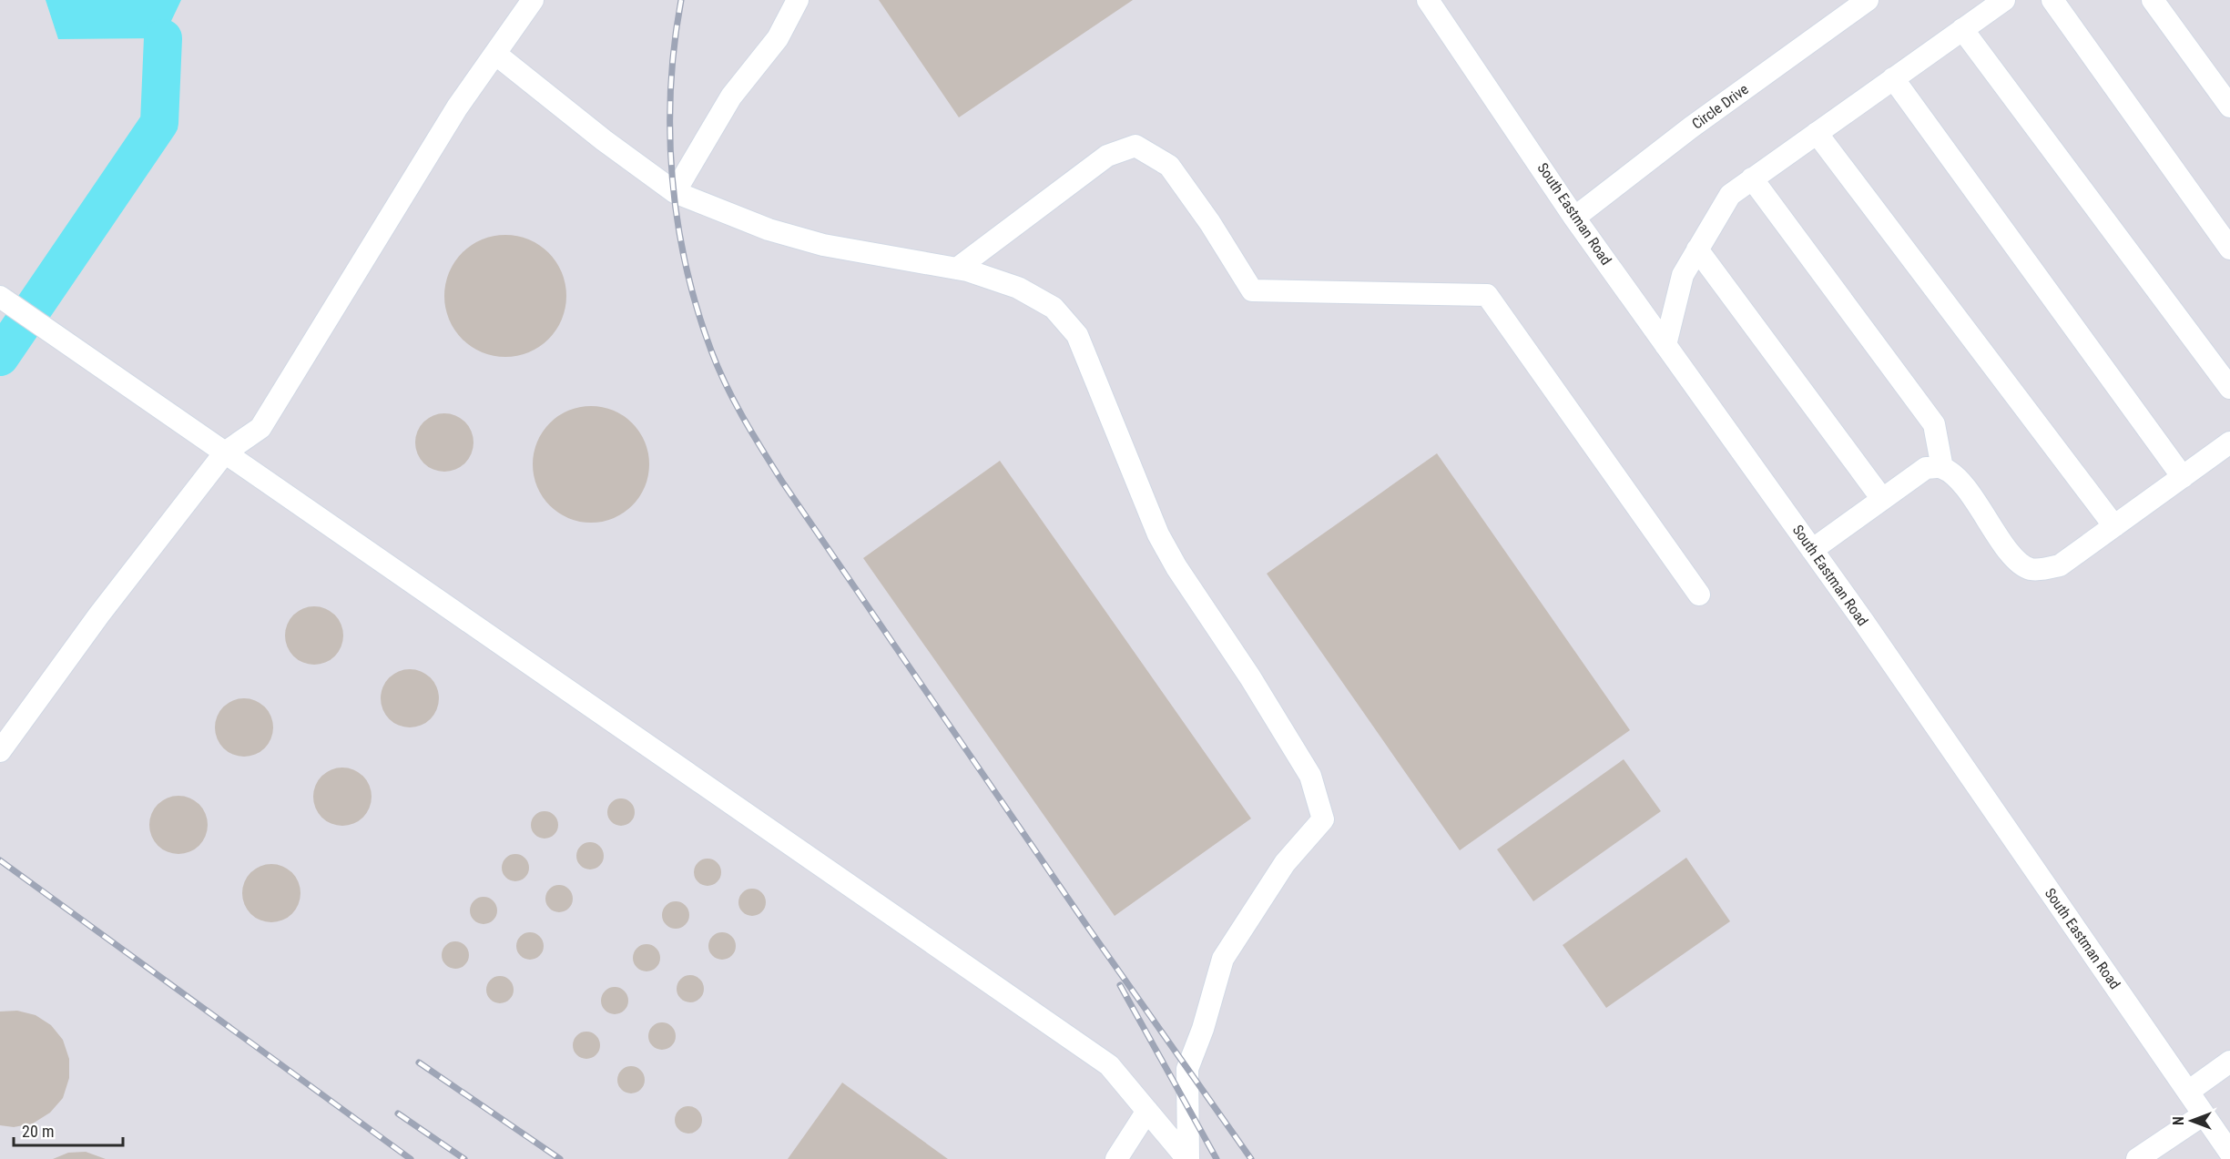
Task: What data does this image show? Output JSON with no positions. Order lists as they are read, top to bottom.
{
  "streets": {
    "lane": ["Circle Drive", "South Eastman Road"]
  },
  "crossings": [
    ["Circle Drive", "South Eastman Road"]
  ],
  "scale_bar": "20 m",
  "north": "left"
}
